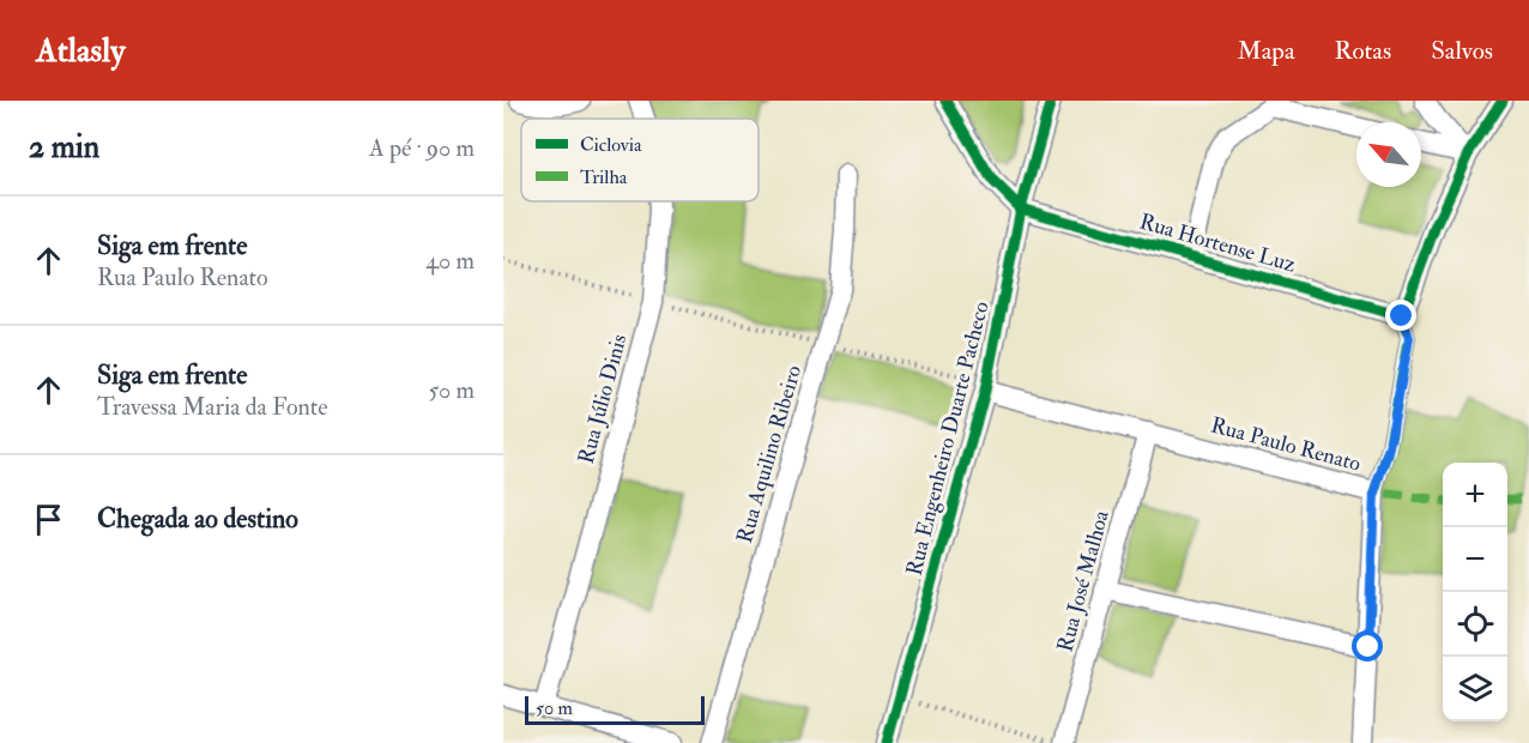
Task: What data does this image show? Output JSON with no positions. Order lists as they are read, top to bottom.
{
  "streets": {
    "street": [
      "Rua Hortense Luz",
      "Rua Júlio Dinis",
      "Rua Engenheiro Duarte Pacheco",
      "Rua Paulo Renato",
      "Rua Aquilino Ribeiro",
      "Rua José Malhoa"
    ]
  },
  "crossings": [
    ["Rua Hortense Luz", "Rua Engenheiro Duarte Pacheco"],
    ["Rua Engenheiro Duarte Pacheco", "Rua Paulo Renato"],
    ["Rua Paulo Renato", "Rua José Malhoa"]
  ],
  "legend": ["Ciclovia", "Trilha"],
  "scale_bar": "50 m",
  "north": "top left",
  "page": {
    "header": "Atlasly",
    "nav": ["Mapa", "Rotas", "Salvos"],
    "heading": ["2 min", "A pé · 90 m"],
    "list": [
      ["Siga em frente", "Rua Paulo Renato", "40 m"],
      ["Siga em frente", "Travessa Maria da Fonte", "50 m"],
      "Chegada ao destino"
    ],
    "map_buttons": ["+", "−"],
    "scale": "50 m"
  }
}
